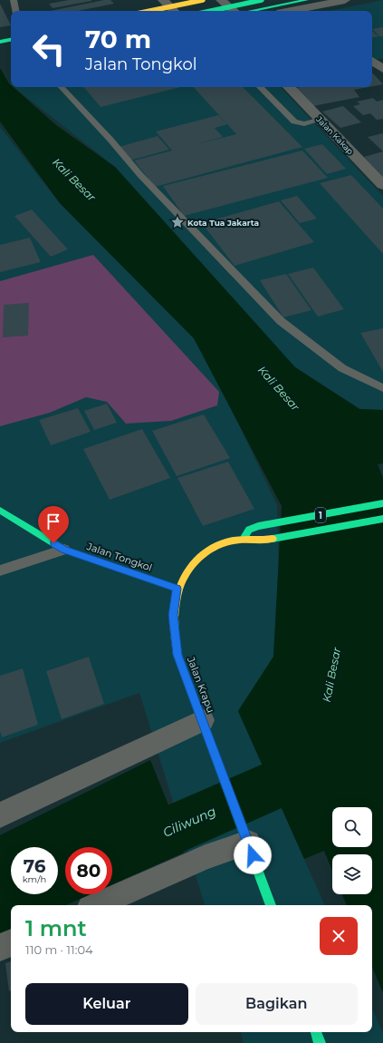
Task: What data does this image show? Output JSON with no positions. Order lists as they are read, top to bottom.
{
  "streets": {
    "main road": ["1", "Jalan Tongkol", "Jalan Krapu"],
    "street": ["Jalan Kakap"]
  },
  "crossings": [
    ["1", "Jalan Krapu"],
    ["Jalan Tongkol", "Jalan Krapu"]
  ],
  "water": ["Kali Besar", "Ciliwung"],
  "places": {
    "place": ["Kota Tua Jakarta"]
  },
  "page": {
    "turn": ["70 m", "Jalan Tongkol"],
    "speed": "76 km/h",
    "limit": "80",
    "heading": ["1 mnt", "110 m · 11:04"],
    "buttons": ["Keluar", "Bagikan"]
  }
}
